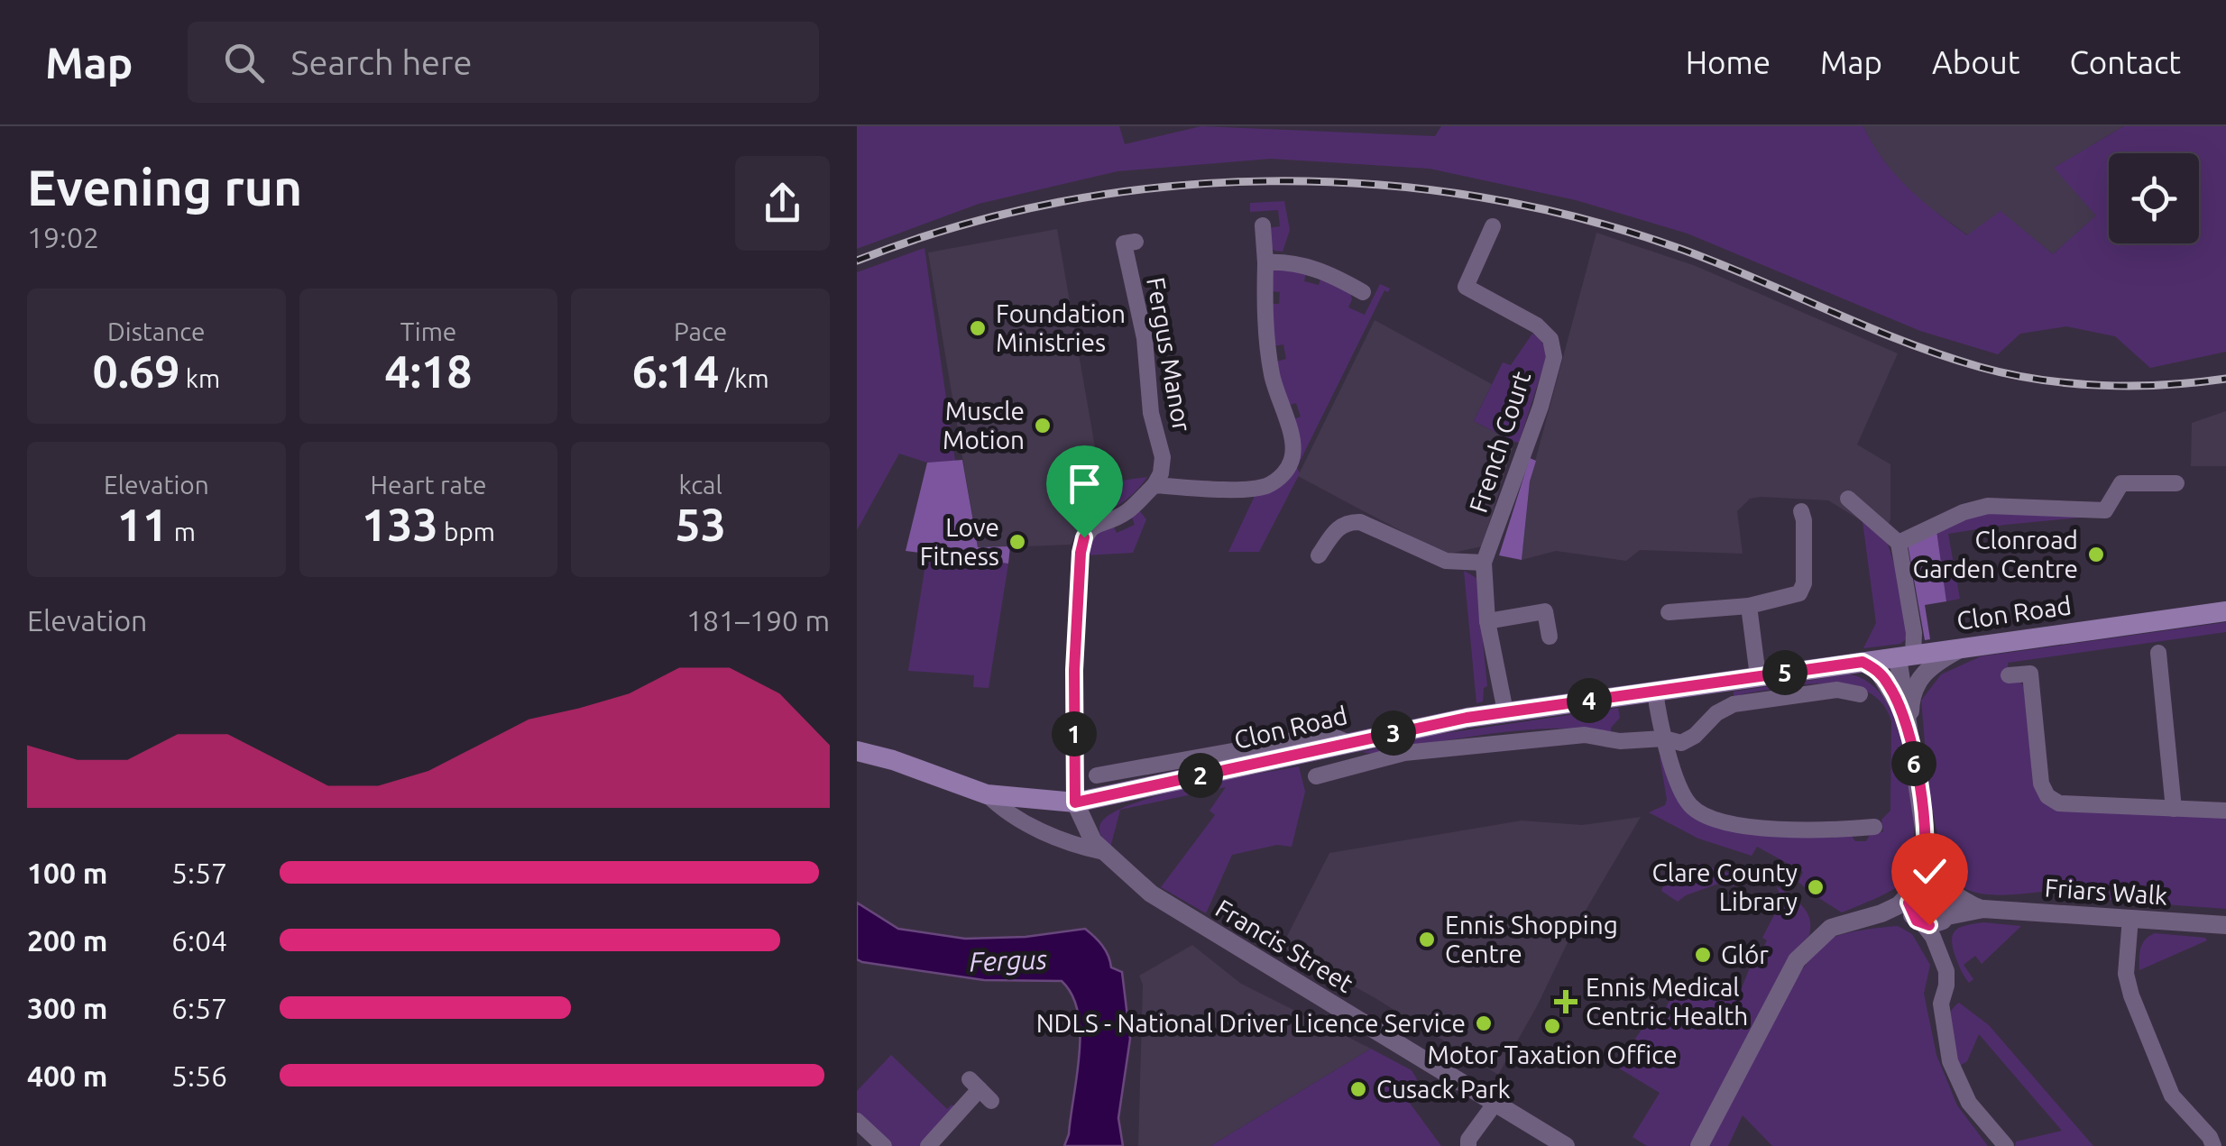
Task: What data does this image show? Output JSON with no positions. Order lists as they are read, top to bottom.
{
  "streets": {
    "main road": ["Clon Road"],
    "street": [
      "Fergus Manor",
      "French Court",
      "Friars Walk",
      "Francis Street"
    ]
  },
  "crossings": [
    ["French Court", "Clon Road"],
    ["Clon Road", "Francis Street"]
  ],
  "water": ["Fergus"],
  "places": {
    "other": [
      "Foundation Ministries",
      "Muscle Motion",
      "Love Fitness",
      "Clonroad Garden Centre",
      "Clare County Library",
      "Ennis Shopping Centre",
      "Glór",
      "NDLS - National Driver Licence Service",
      "Motor Taxation Office",
      "Cusack Park"
    ],
    "health": ["Ennis Medical Centric Health"]
  },
  "page": {
    "header": "Map",
    "search": "Search here",
    "nav": [
      "Home",
      "Map",
      "About",
      "Contact"
    ],
    "heading": ["Evening run", "19:02"],
    "stats": [
      ["Distance", "0.69 km"],
      ["Time", "4:18"],
      ["Pace", "6:14 /km"],
      ["Elevation", "11 m"],
      ["Heart rate", "133 bpm"],
      ["kcal", "53"]
    ],
    "chart": ["Elevation", "181–190 m"],
    "pins": [
      "5",
      "4",
      "3",
      "1",
      "6",
      "2"
    ],
    "list": [
      {
        "name": "100 m",
        "note": "5:57"
      },
      {
        "name": "200 m",
        "note": "6:04"
      },
      {
        "name": "300 m",
        "note": "6:57"
      },
      {
        "name": "400 m",
        "note": "5:56"
      }
    ]
  }
}
